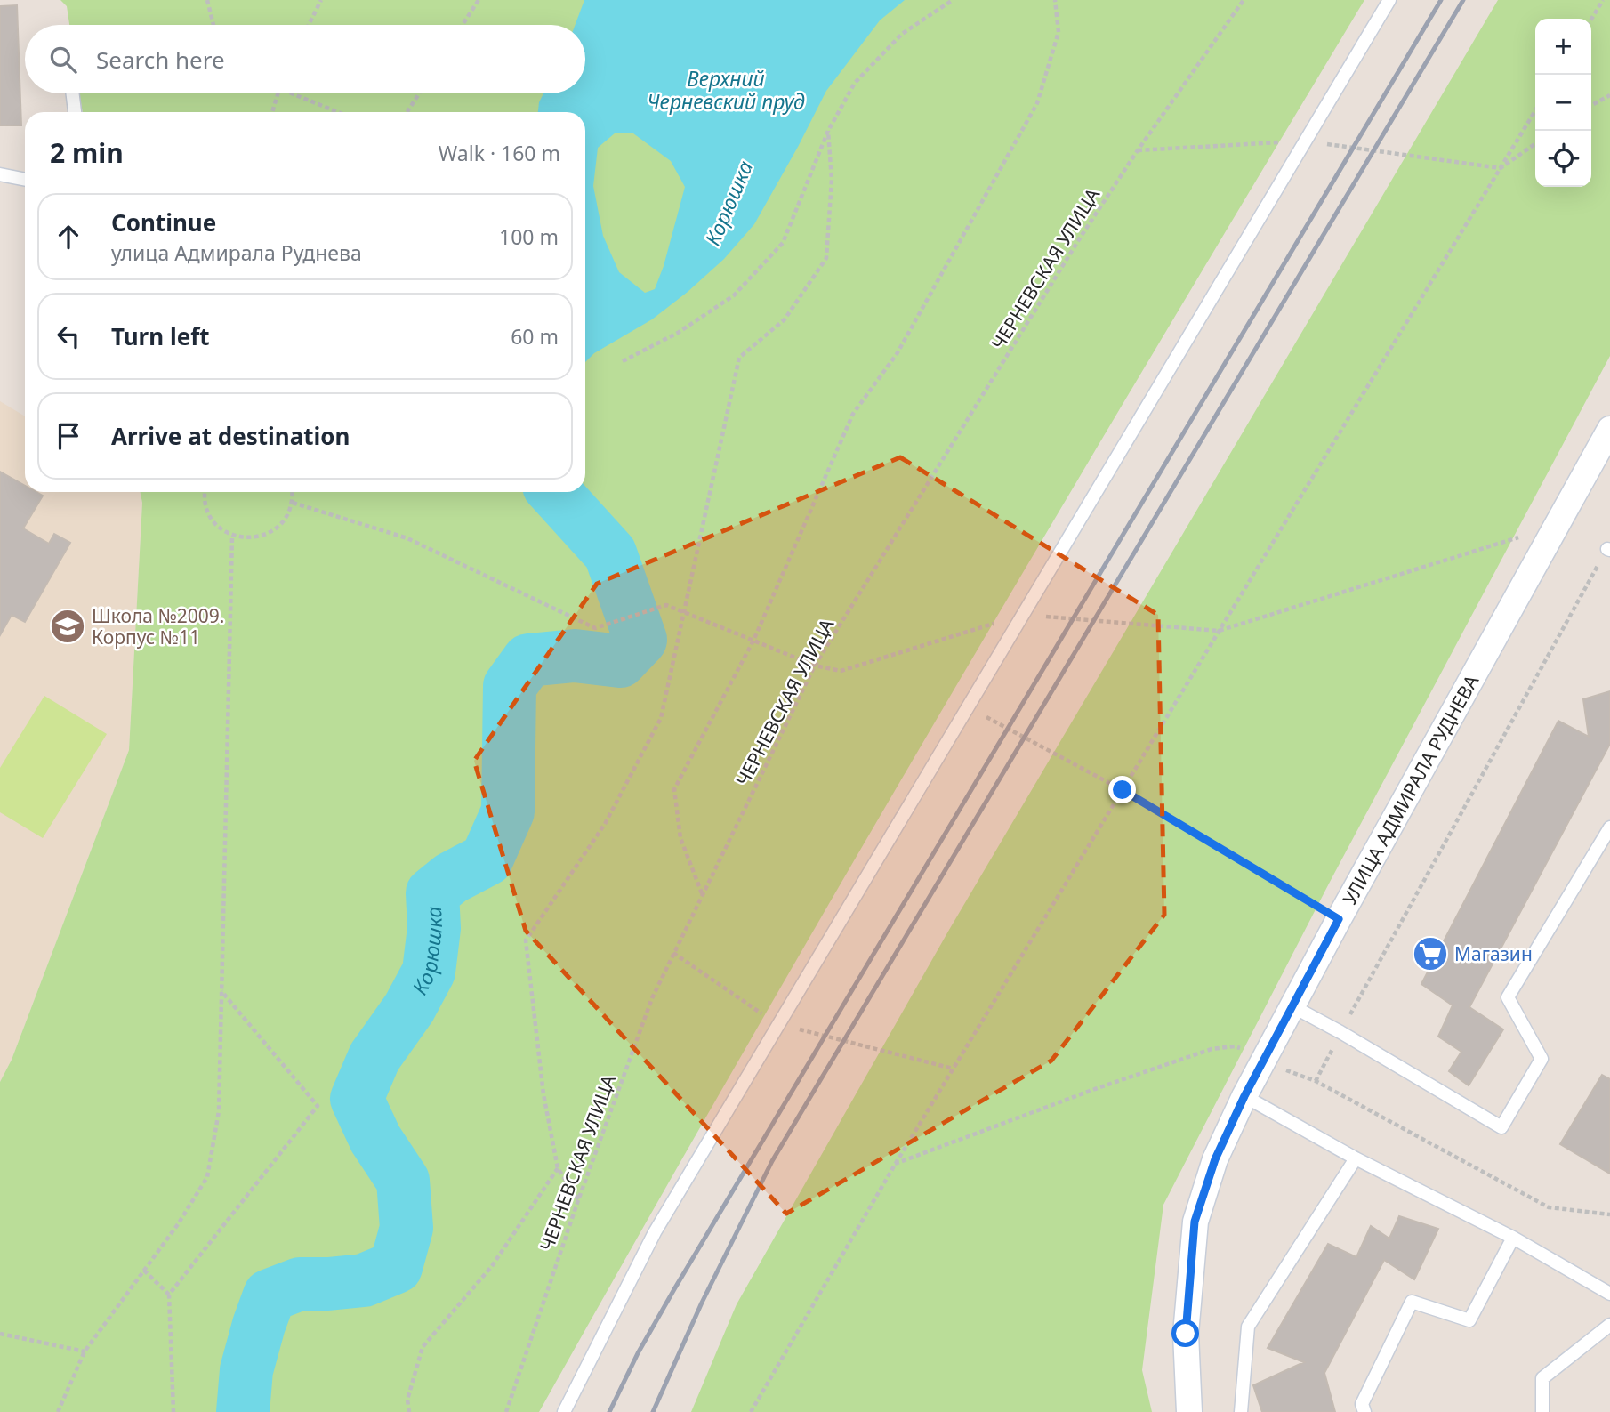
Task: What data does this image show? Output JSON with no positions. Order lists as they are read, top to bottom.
{
  "streets": {
    "street": ["УЛИЦА АДМИРАЛА РУДНЕВА"],
    "path": ["ЧЕРНЕВСКАЯ УЛИЦА"]
  },
  "water": ["Верхний Черневский пруд", "Корюшка"],
  "places": {
    "school or university": ["Школа №2009. Корпус №11"],
    "supermarket": ["Магазин"]
  },
  "page": {
    "map_buttons": ["+", "−"],
    "search": "Search here",
    "heading": ["2 min", "Walk · 160 m"],
    "list": [
      ["Continue", "улица Адмирала Руднева", "100 m"],
      ["Turn left", "60 m"],
      "Arrive at destination"
    ]
  }
}
